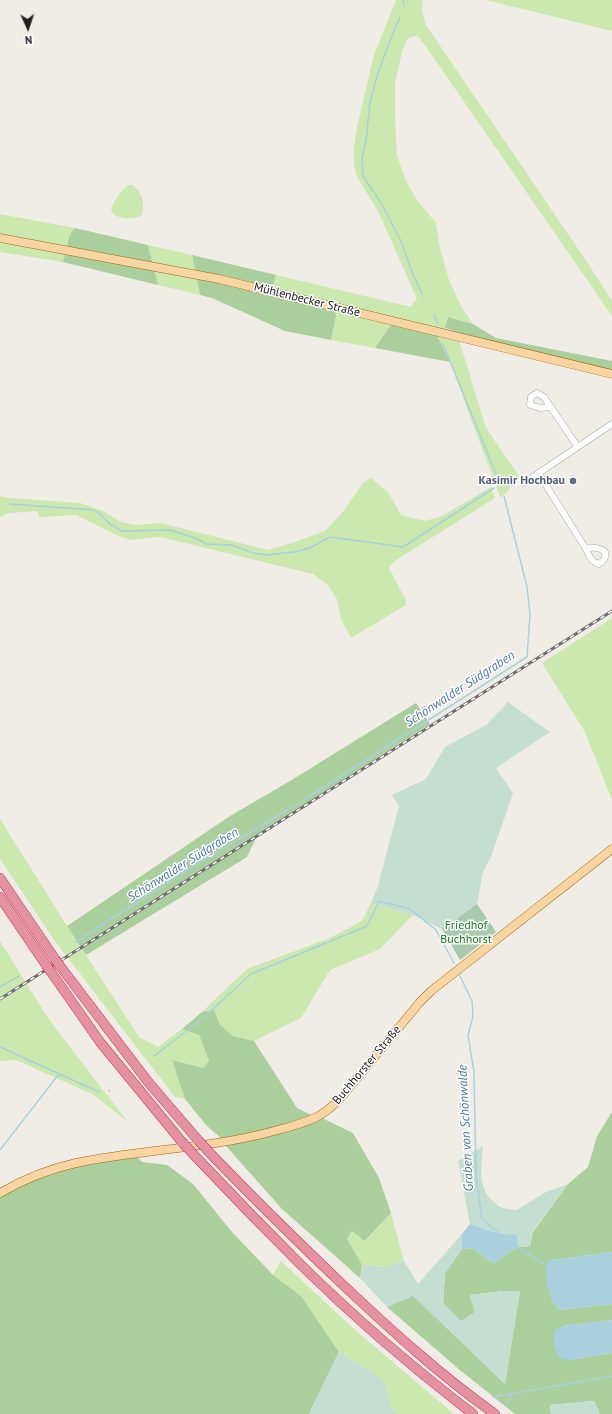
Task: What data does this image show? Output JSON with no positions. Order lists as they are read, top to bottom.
{
  "streets": {
    "main road": ["Mühlenbecker Straße", "Buchhorster Straße"]
  },
  "water": ["Schönwalder Südgraben", "Graben von Schönwalde"],
  "parks": ["Friedhof Buchhorst"],
  "places": ["Kasimir Hochbau"],
  "north": "bottom"
}
